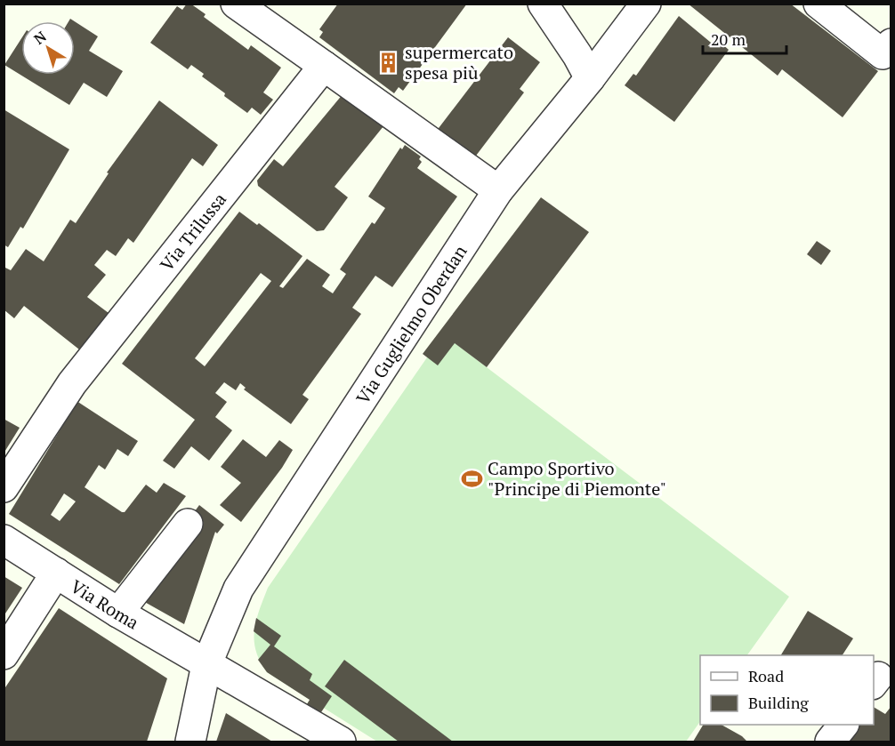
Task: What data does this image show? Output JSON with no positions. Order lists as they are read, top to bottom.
{
  "streets": {
    "street": ["Via Trilussa", "Via Guglielmo Oberdan", "Via Roma"]
  },
  "crossings": [
    ["Via Guglielmo Oberdan", "Via Roma"]
  ],
  "places": {
    "building": ["supermercato spesa più"],
    "sports": ["Campo Sportivo \"Principe di Piemonte\""]
  },
  "legend": ["Road", "Building"],
  "scale_bar": "20 m",
  "north": "top left"
}
